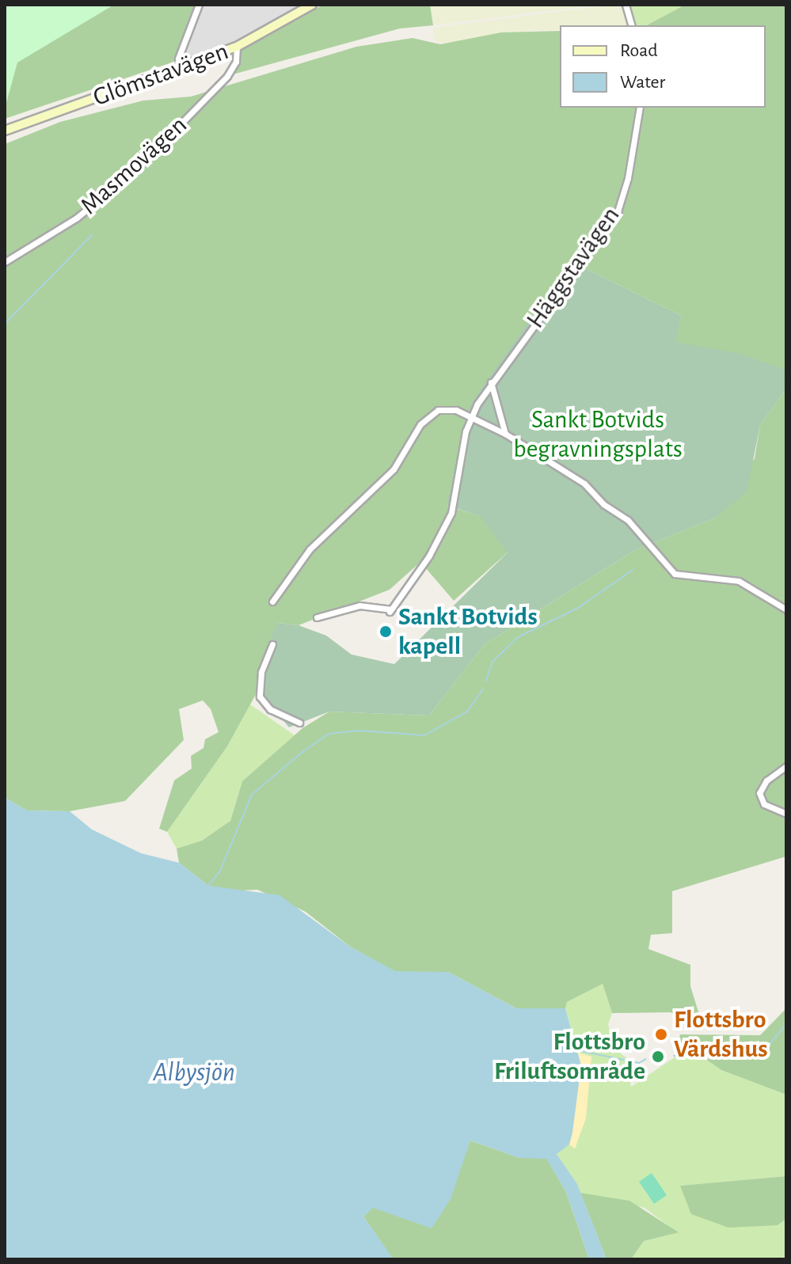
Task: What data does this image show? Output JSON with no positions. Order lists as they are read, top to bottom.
{
  "streets": {
    "main road": ["Glömstavägen"],
    "street": ["Masmovägen", "Häggstavägen"]
  },
  "crossings": [
    ["Glömstavägen", "Masmovägen"]
  ],
  "water": ["Albysjön"],
  "parks": ["Sankt Botvids begravningsplats"],
  "places": ["Sankt Botvids kapell", "Flottsbro Värdshus", "Flottsbro Friluftsområde"],
  "legend": ["Road", "Water"]
}
